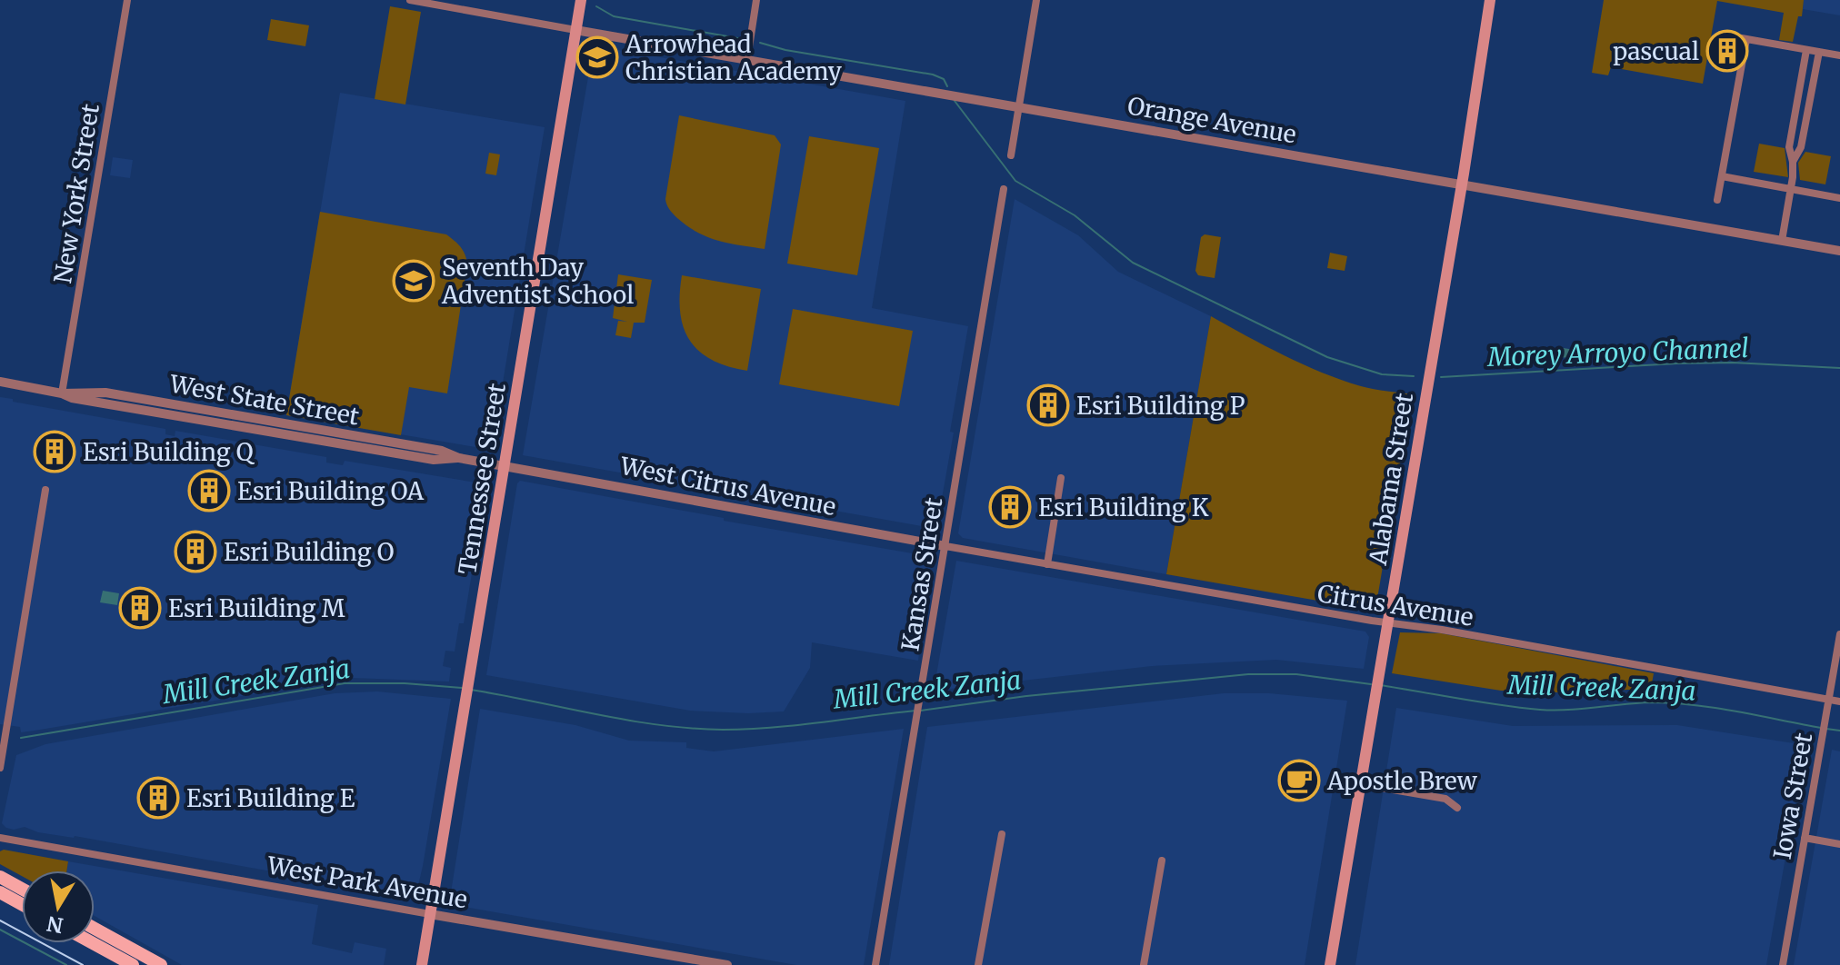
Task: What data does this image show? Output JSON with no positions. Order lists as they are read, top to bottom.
{
  "streets": {
    "main road": ["Tennessee Street", "Alabama Street"],
    "street": [
      "Orange Avenue",
      "New York Street",
      "West State Street",
      "West Citrus Avenue",
      "Kansas Street",
      "Citrus Avenue",
      "Iowa Street",
      "West Park Avenue"
    ]
  },
  "crossings": [
    ["Orange Avenue", "Tennessee Street"],
    ["Orange Avenue", "Alabama Street"],
    ["New York Street", "West State Street"],
    ["West State Street", "Tennessee Street"],
    ["West State Street", "West Citrus Avenue"],
    ["Tennessee Street", "West Citrus Avenue"],
    ["Tennessee Street", "West Park Avenue"],
    ["Alabama Street", "Citrus Avenue"],
    ["West Citrus Avenue", "Kansas Street"],
    ["West Citrus Avenue", "Citrus Avenue"],
    ["Kansas Street", "Citrus Avenue"],
    ["Citrus Avenue", "Iowa Street"]
  ],
  "water": ["Morey Arroyo Channel", "Mill Creek Zanja"],
  "places": {
    "building": [
      "pascual",
      "Esri Building P",
      "Esri Building Q",
      "Esri Building OA",
      "Esri Building K",
      "Esri Building O",
      "Esri Building M",
      "Esri Building E"
    ],
    "school or university": ["Arrowhead Christian Academy", "Seventh Day Adventist School"],
    "cafe": ["Apostle Brew"]
  },
  "north": "bottom"
}
